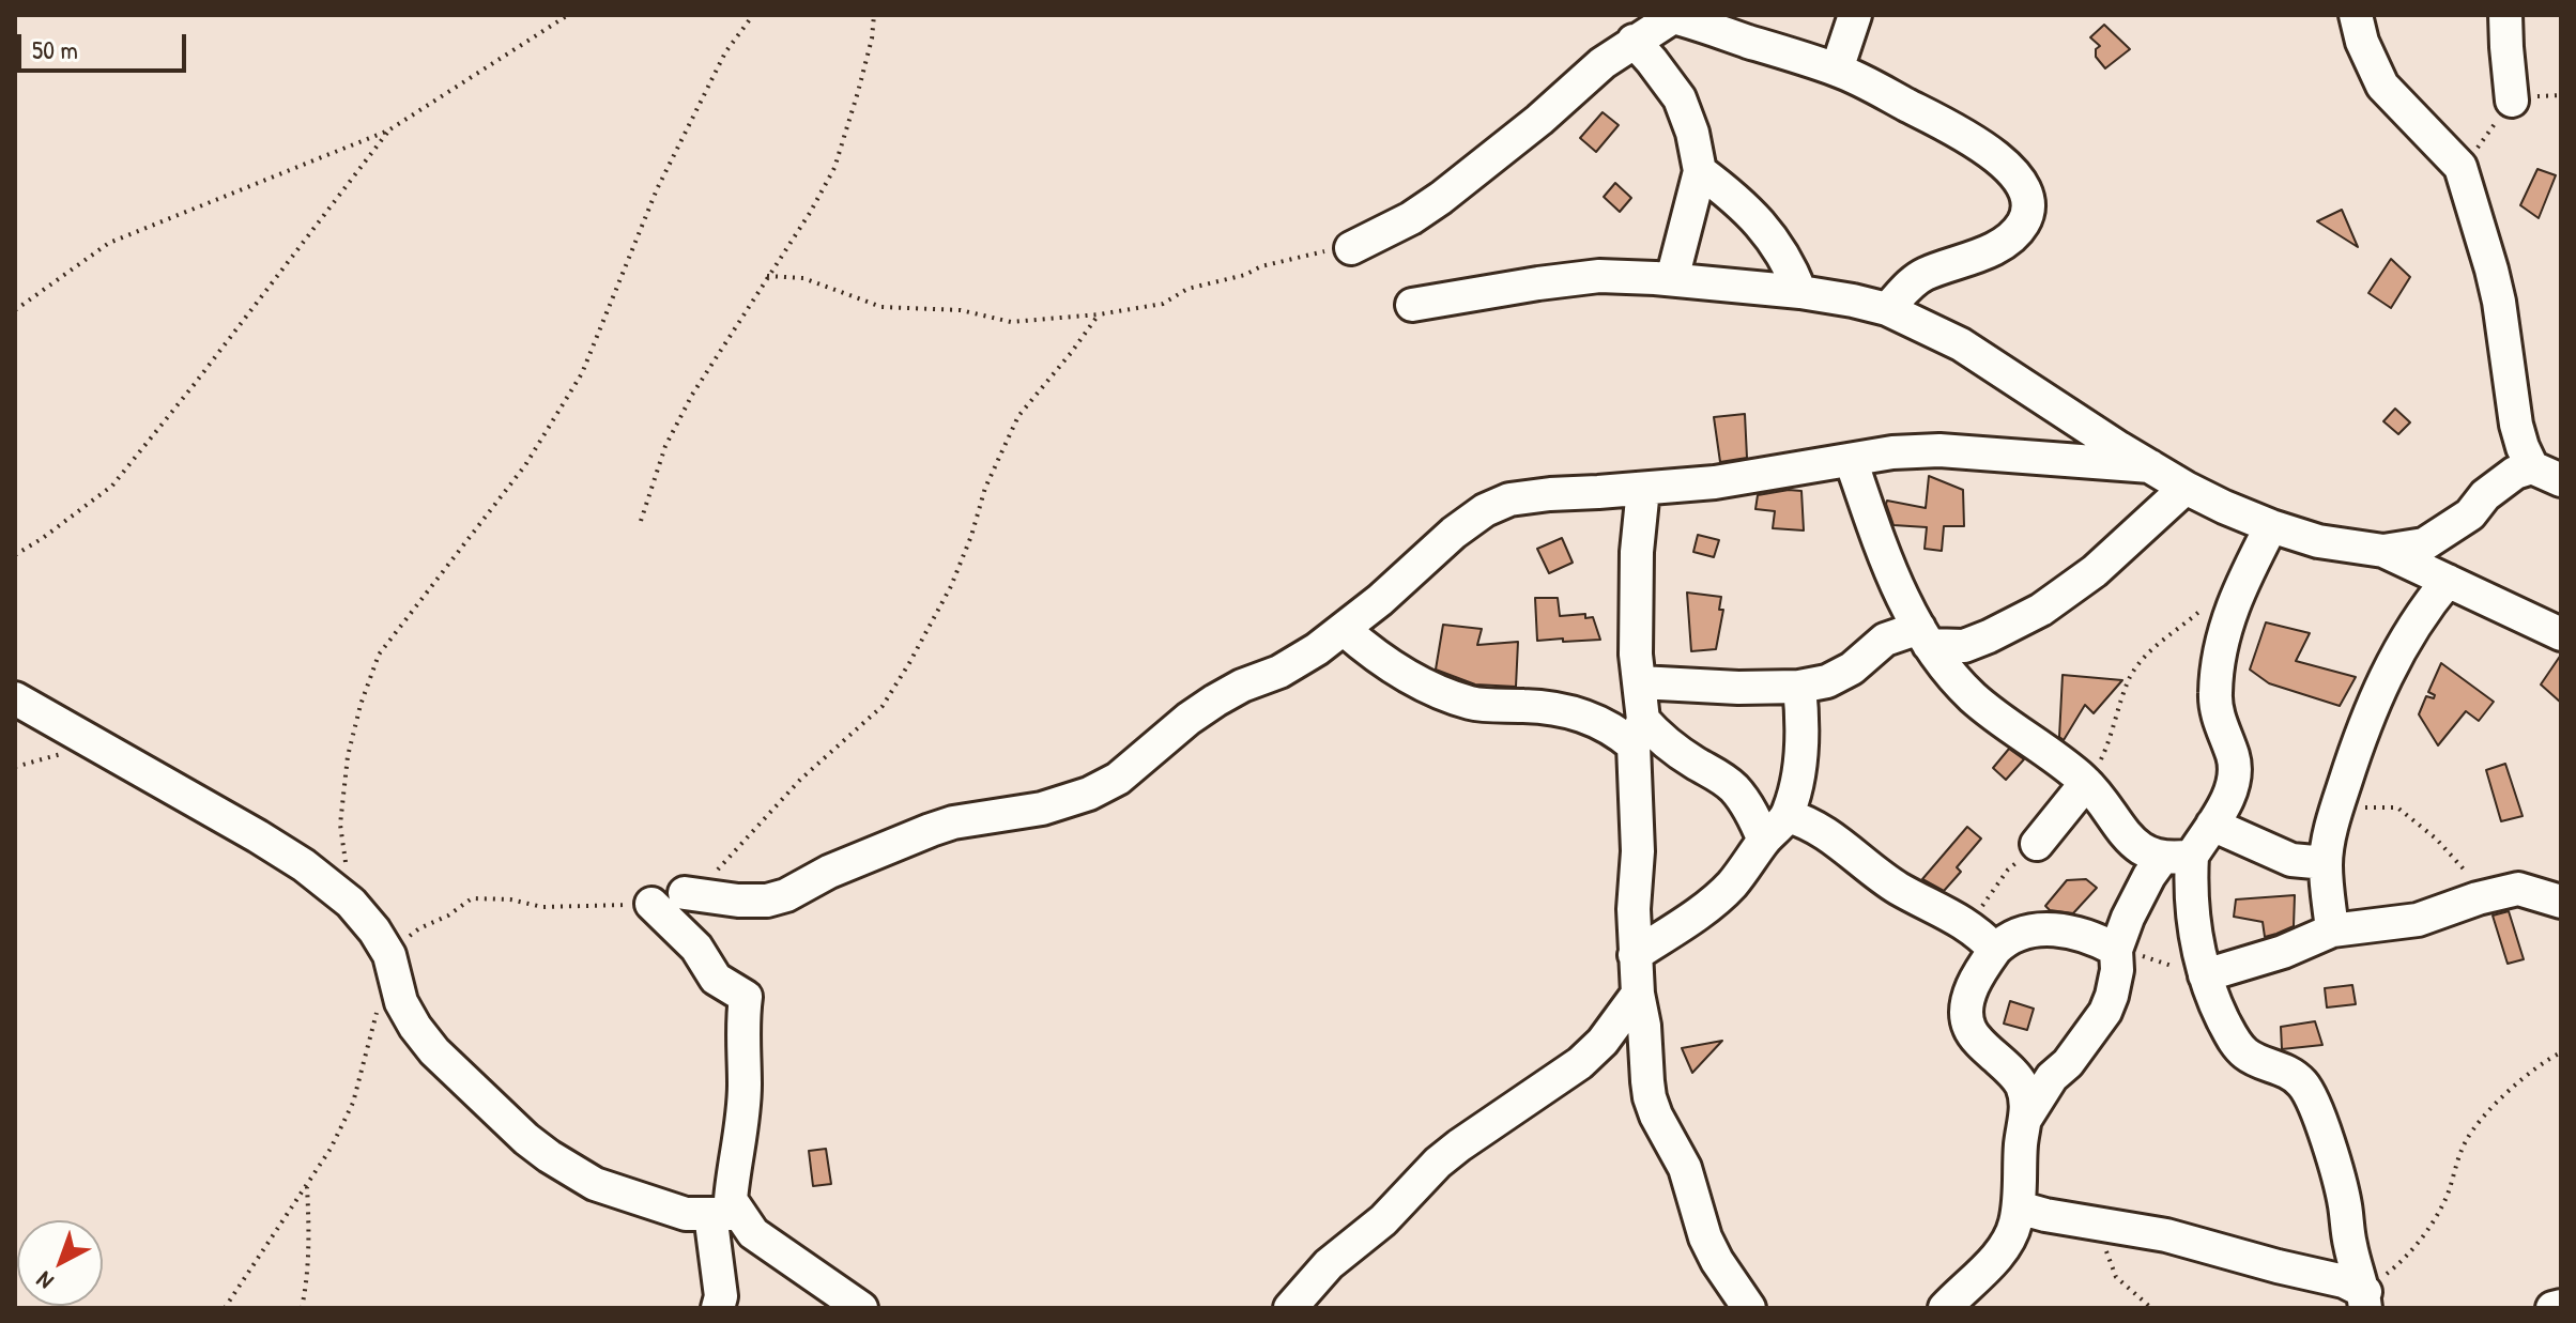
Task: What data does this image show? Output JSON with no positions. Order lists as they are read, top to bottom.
{
  "scale_bar": "50 m",
  "north": "bottom left"
}
